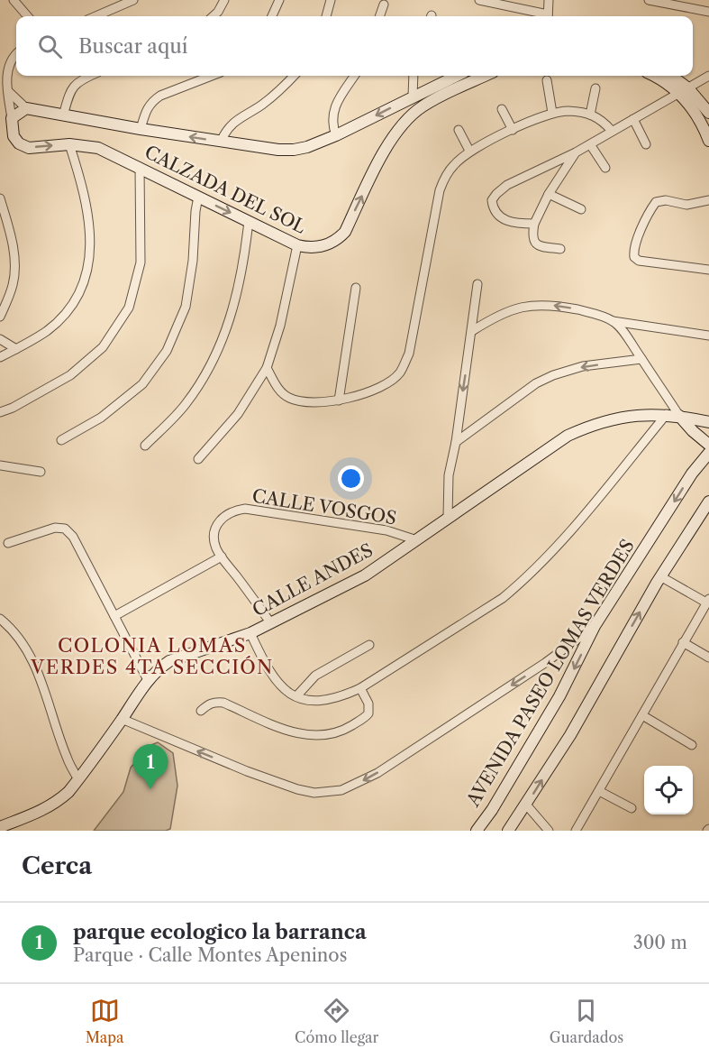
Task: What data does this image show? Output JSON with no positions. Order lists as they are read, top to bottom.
{
  "streets": {
    "street": [
      "CALZADA DEL SOL",
      "CALLE VOSGOS",
      "CALLE ANDES",
      "AVENIDA PASEO LOMAS VERDES"
    ]
  },
  "crossings": [
    ["CALLE VOSGOS", "CALLE ANDES"]
  ],
  "districts": ["COLONIA LOMAS VERDES 4TA SECCIÓN"],
  "page": {
    "search": "Buscar aquí",
    "pins": "1",
    "heading": "Cerca",
    "list": [
      {
        "mark": "1",
        "name": "parque ecologico la barranca",
        "note": "Parque · Calle Montes Apeninos",
        "value": "300 m"
      }
    ],
    "nav": ["Mapa", "Cómo llegar", "Guardados"]
  }
}
